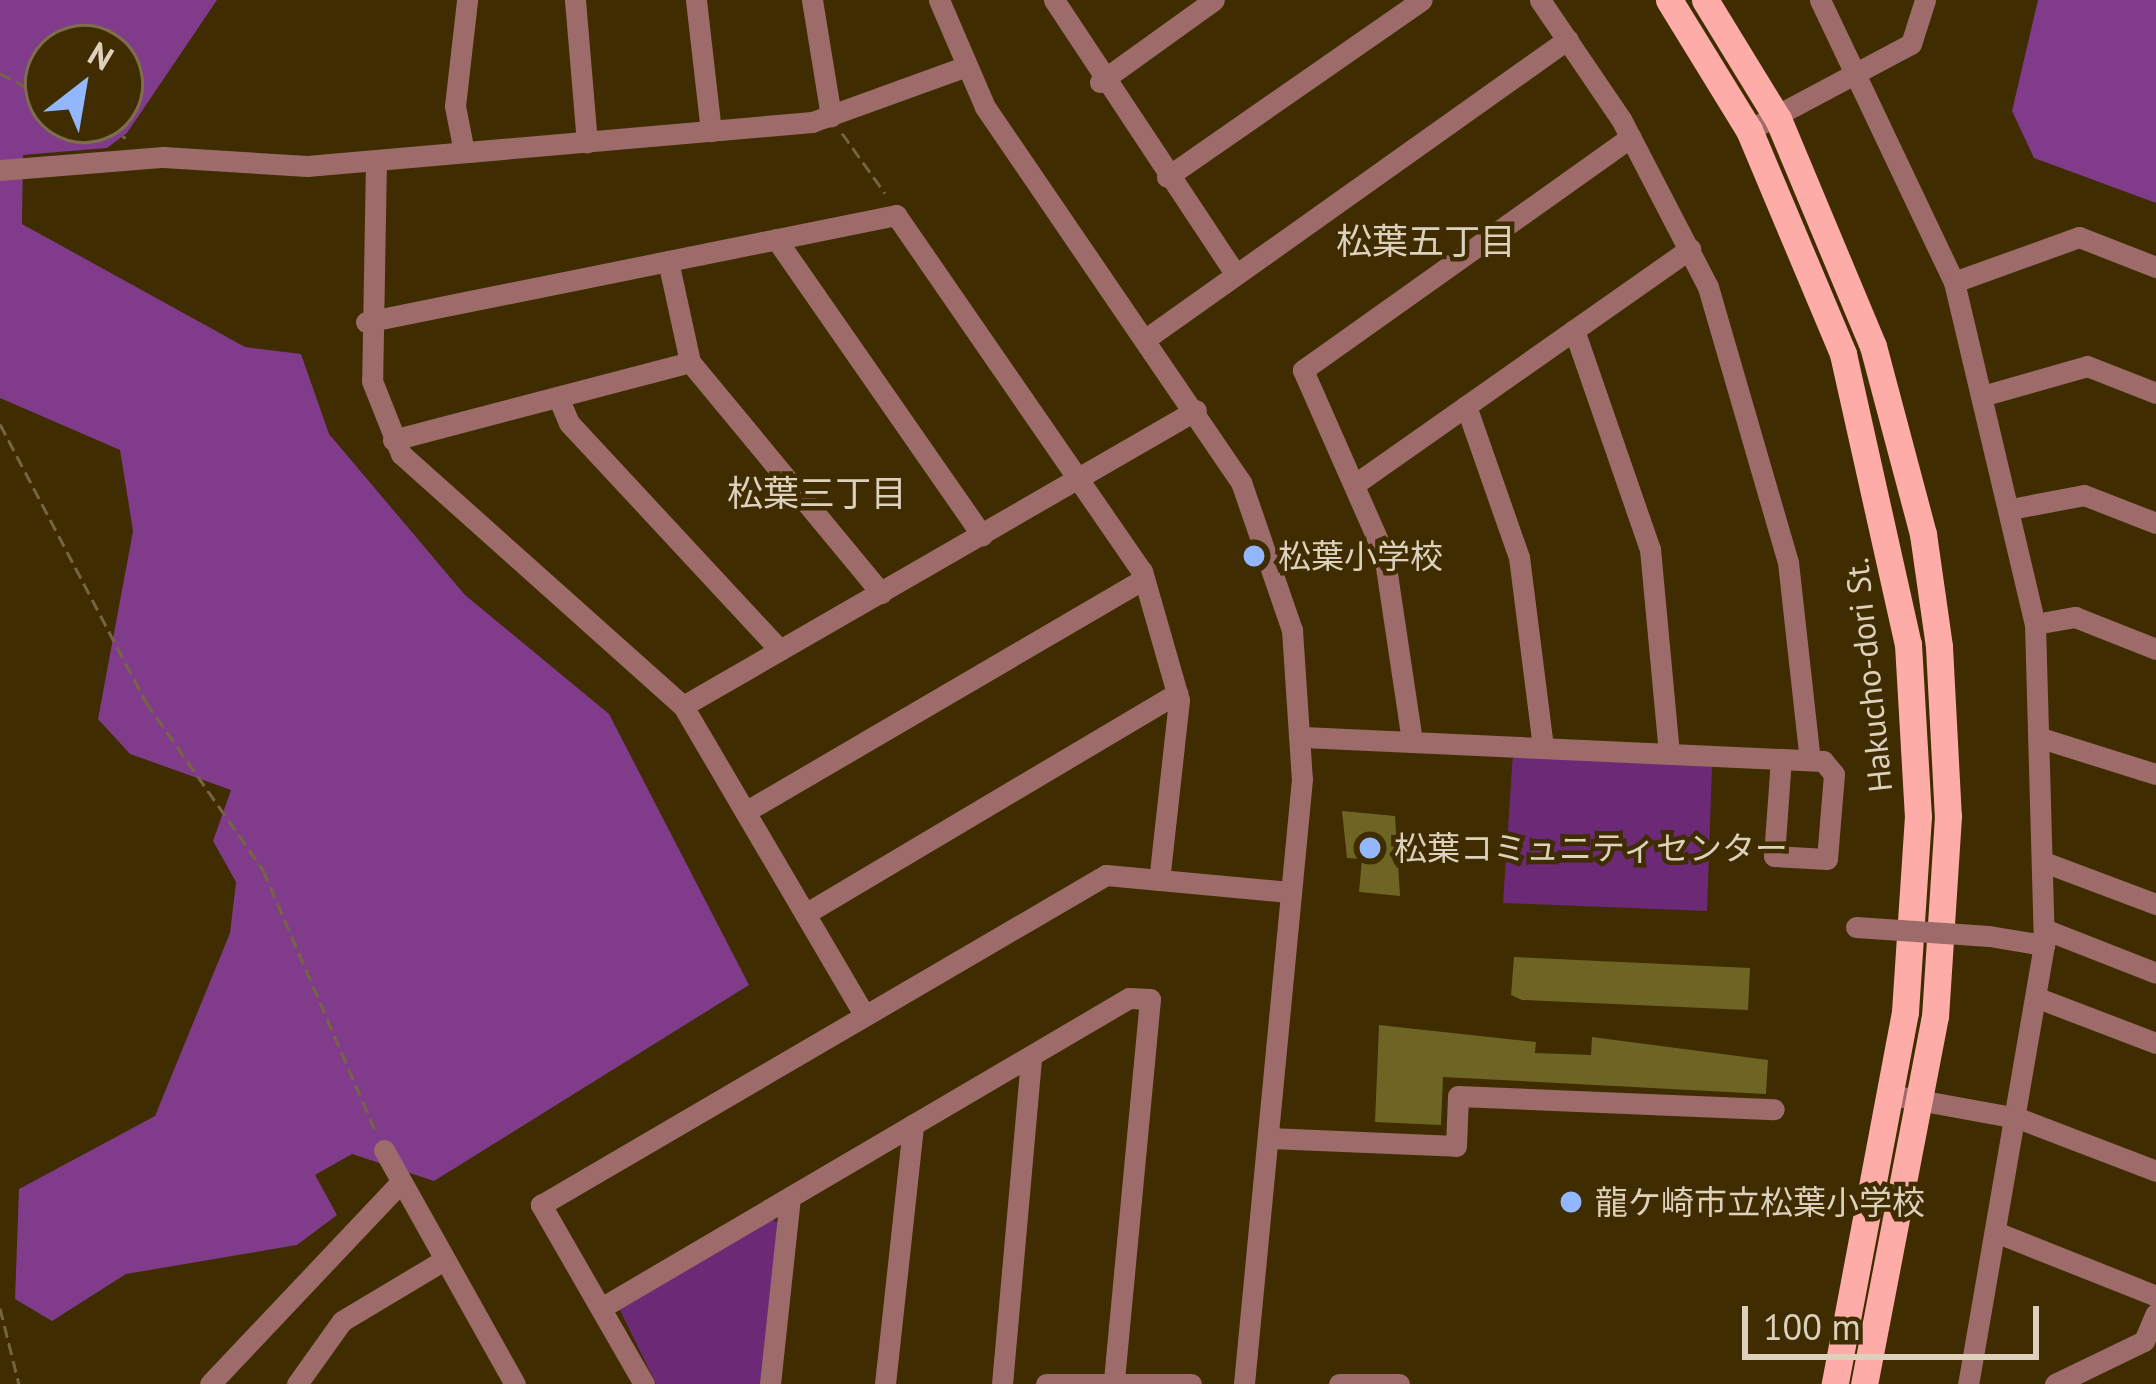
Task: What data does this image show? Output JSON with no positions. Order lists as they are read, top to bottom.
{
  "streets": {
    "main road": ["Hakucho-dori St."]
  },
  "districts": ["松葉五丁目", "松葉三丁目"],
  "places": ["松葉小学校", "松葉コミュニティセンター", "龍ケ崎市立松葉小学校"],
  "scale_bar": "100 m",
  "north": "top right"
}
